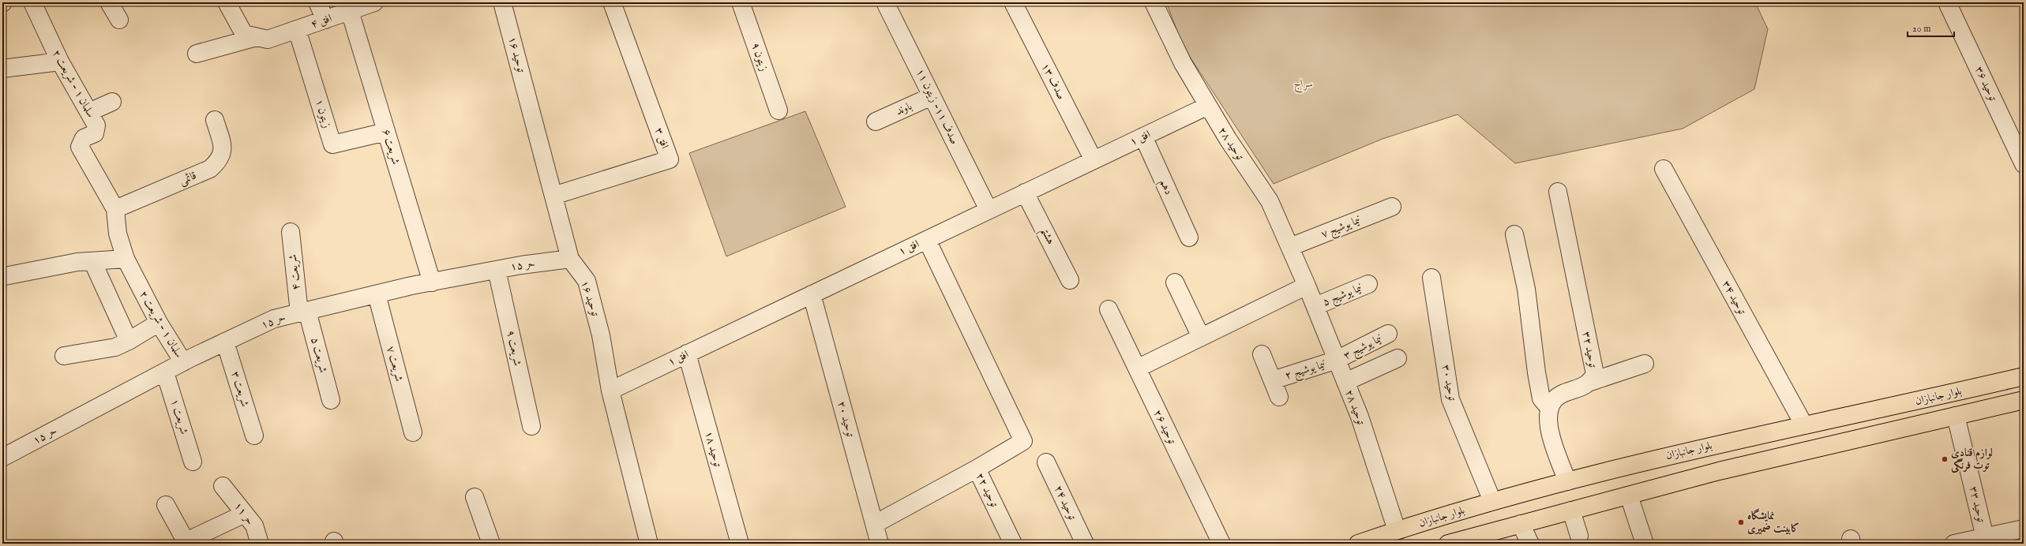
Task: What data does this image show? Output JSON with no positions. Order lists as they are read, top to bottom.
{
  "streets": {
    "highway": ["بلوار جانبازان"],
    "street": [
      "افق ۴",
      "توحید ۱۶",
      "زیتون ۹",
      "صدف ۱۳",
      "سلمان ۱ - شریعت ۲",
      "توحید ۳۶",
      "صدف ۱۱- زیتون ۱۱",
      "باوند",
      "زیتون ۱",
      "افق ۳",
      "افق ۱",
      "توحید ۲۸",
      "شریعت ۶",
      "قائمی",
      "دهم",
      "نیما یوشیج ۷",
      "هشتم",
      "حر ۱۵",
      "شریعت ۴",
      "نیما یوشیج ۵",
      "توحید ۳۴",
      "نیما یوشیج ۳",
      "شریعت ۹",
      "توحید ۳۲",
      "شریعت ۵",
      "شریعت ۷",
      "نیما یوشیج ۲",
      "توحید ۳۰",
      "شریعت ۳",
      "شریعت ۱",
      "توحید ۲۰",
      "توحید ۲۶",
      "توحید ۱۸",
      "توحید ۲۲",
      "توحید ۲۴",
      "توحید ۳۳",
      "حر ۱۱"
    ]
  },
  "crossings": [
    ["افق ۴", "زیتون ۱"],
    ["افق ۴", "شریعت ۶"],
    ["توحید ۱۶", "افق ۳"],
    ["توحید ۱۶", "افق ۱"],
    ["توحید ۱۶", "حر ۱۵"],
    ["صدف ۱۳", "افق ۱"],
    ["سلمان ۱ - شریعت ۲", "قائمی"],
    ["سلمان ۱ - شریعت ۲", "حر ۱۵"],
    ["صدف ۱۱- زیتون ۱۱", "باوند"],
    ["صدف ۱۱- زیتون ۱۱", "افق ۱"],
    ["زیتون ۱", "شریعت ۶"],
    ["افق ۱", "توحید ۲۸"],
    ["افق ۱", "دهم"],
    ["افق ۱", "هشتم"],
    ["افق ۱", "توحید ۲۰"],
    ["افق ۱", "توحید ۱۸"],
    ["افق ۱", "توحید ۲۲"],
    ["توحید ۲۸", "نیما یوشیج ۷"],
    ["توحید ۲۸", "نیما یوشیج ۵"],
    ["توحید ۲۸", "نیما یوشیج ۳"],
    ["توحید ۲۸", "نیما یوشیج ۲"],
    ["توحید ۲۸", "بلوار جانبازان"],
    ["شریعت ۶", "حر ۱۵"],
    ["حر ۱۵", "شریعت ۴"],
    ["حر ۱۵", "شریعت ۹"],
    ["حر ۱۵", "شریعت ۵"],
    ["حر ۱۵", "شریعت ۷"],
    ["حر ۱۵", "شریعت ۳"],
    ["حر ۱۵", "شریعت ۱"],
    ["شریعت ۴", "شریعت ۵"],
    ["توحید ۳۴", "بلوار جانبازان"],
    ["نیما یوشیج ۳", "نیما یوشیج ۲"],
    ["توحید ۳۰", "بلوار جانبازان"]
  ],
  "parks": ["سراج"],
  "places": ["لوازم قنادی توت فرنگی", "نمایشگاه کابینت ضمیری"],
  "scale_bar": "20 m"
}
